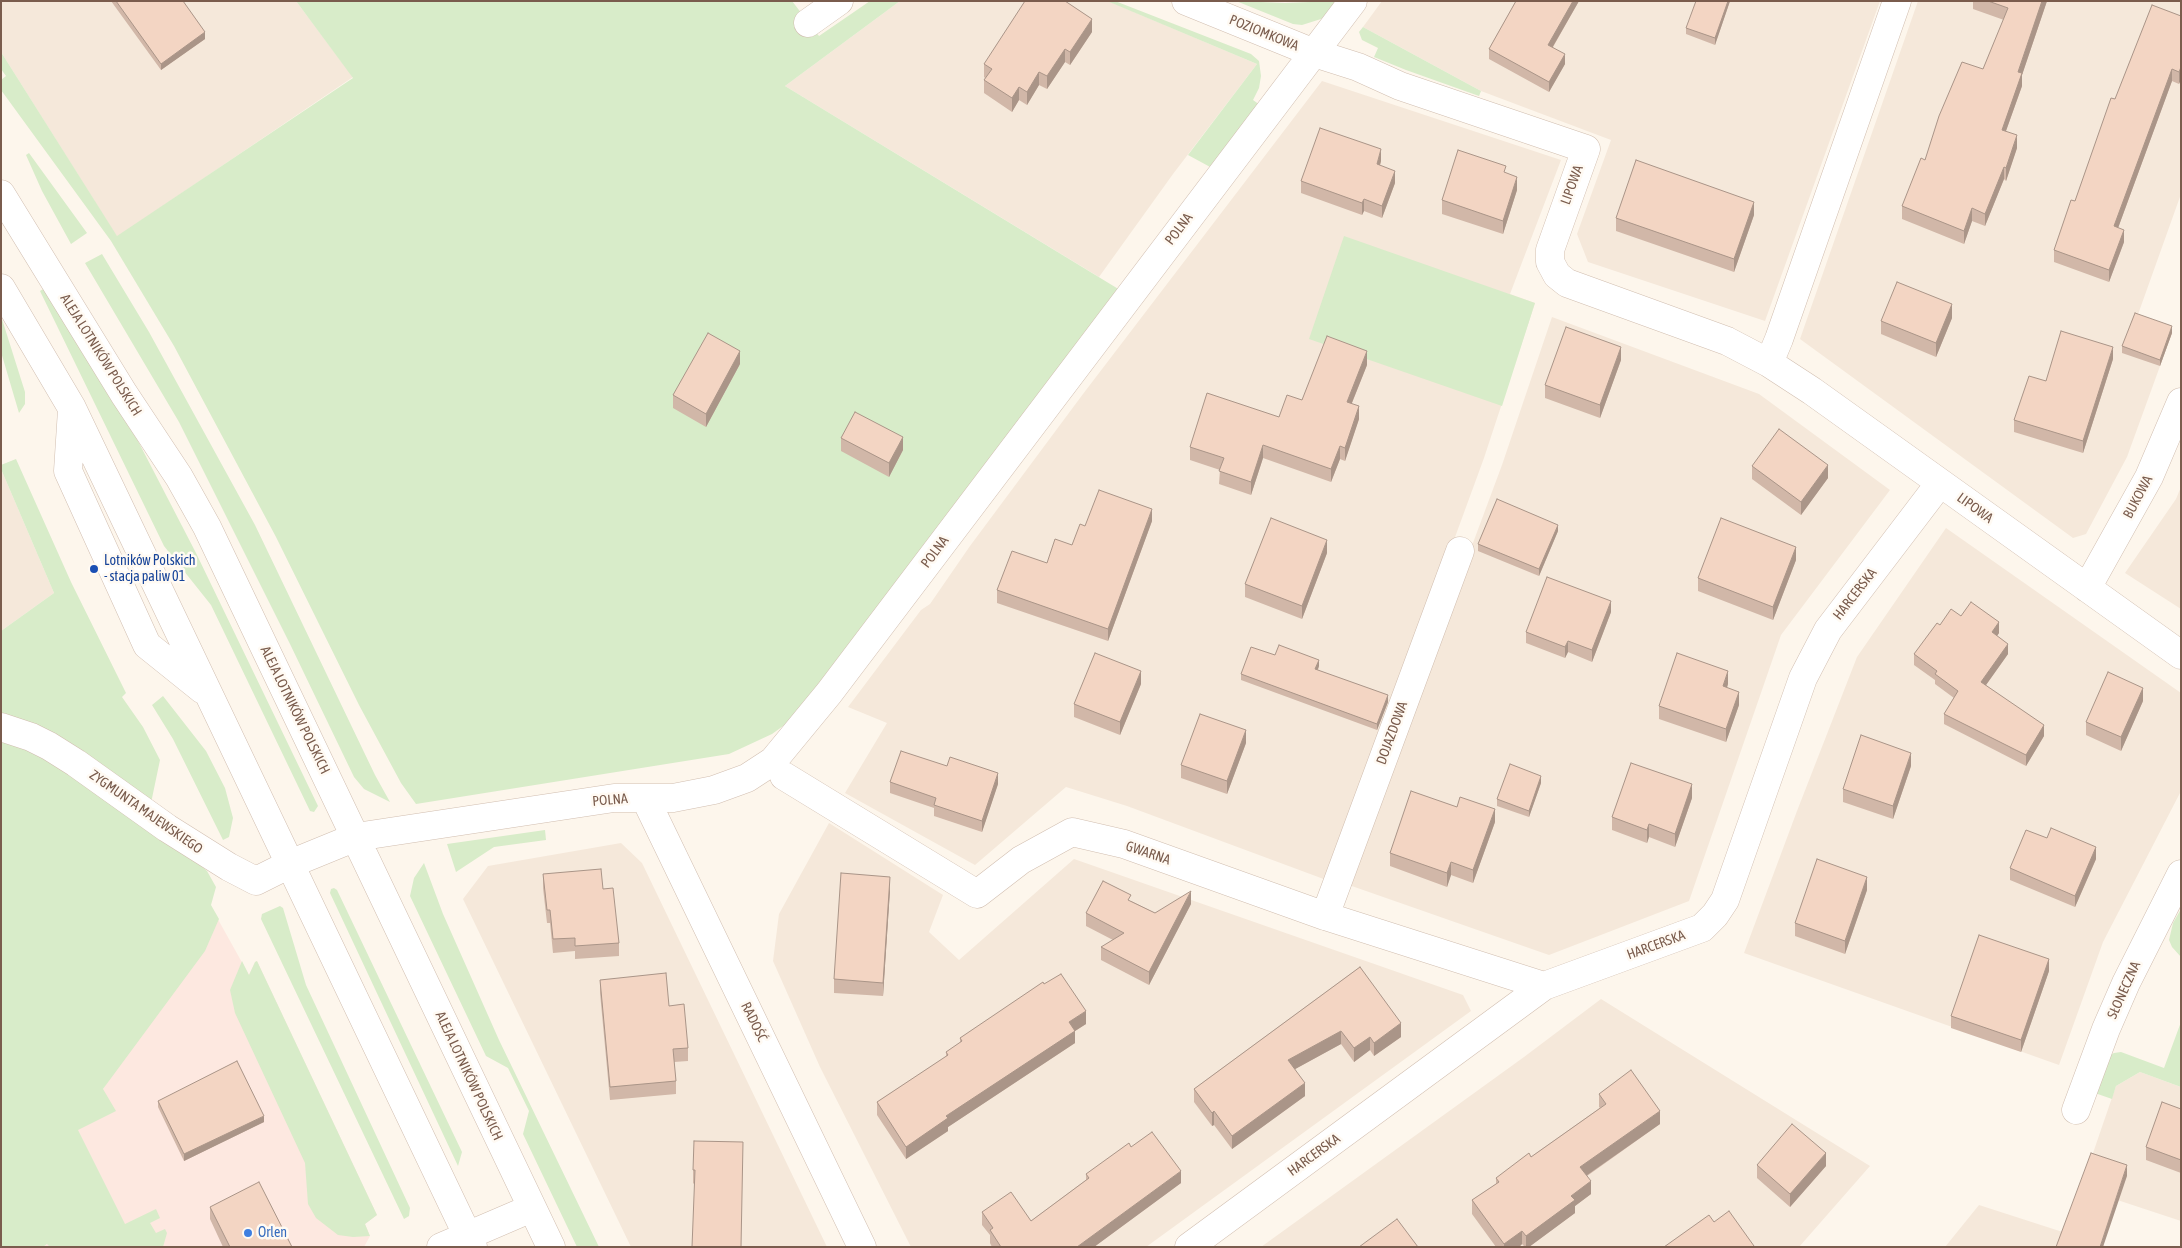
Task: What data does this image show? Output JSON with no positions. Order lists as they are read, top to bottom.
{
  "streets": {
    "street": [
      "POZIOMKOWA",
      "LIPOWA",
      "POLNA",
      "ALEJA LOTNIKÓW POLSKICH",
      "BUKOWA",
      "HARCERSKA",
      "DOJAZDOWA",
      "ZYGMUNTA MAJEWSKIEGO",
      "GWARNA",
      "SŁONECZNA",
      "RADOŚĆ"
    ]
  },
  "crossings": [
    ["POZIOMKOWA", "LIPOWA"],
    ["POZIOMKOWA", "POLNA"],
    ["LIPOWA", "POLNA"],
    ["LIPOWA", "BUKOWA"],
    ["LIPOWA", "HARCERSKA"],
    ["POLNA", "ALEJA LOTNIKÓW POLSKICH"],
    ["POLNA", "ZYGMUNTA MAJEWSKIEGO"],
    ["POLNA", "RADOŚĆ"],
    ["HARCERSKA", "GWARNA"],
    ["DOJAZDOWA", "GWARNA"]
  ],
  "places": ["Lotników Polskich - stacja paliw 01", "Orlen"]
}
